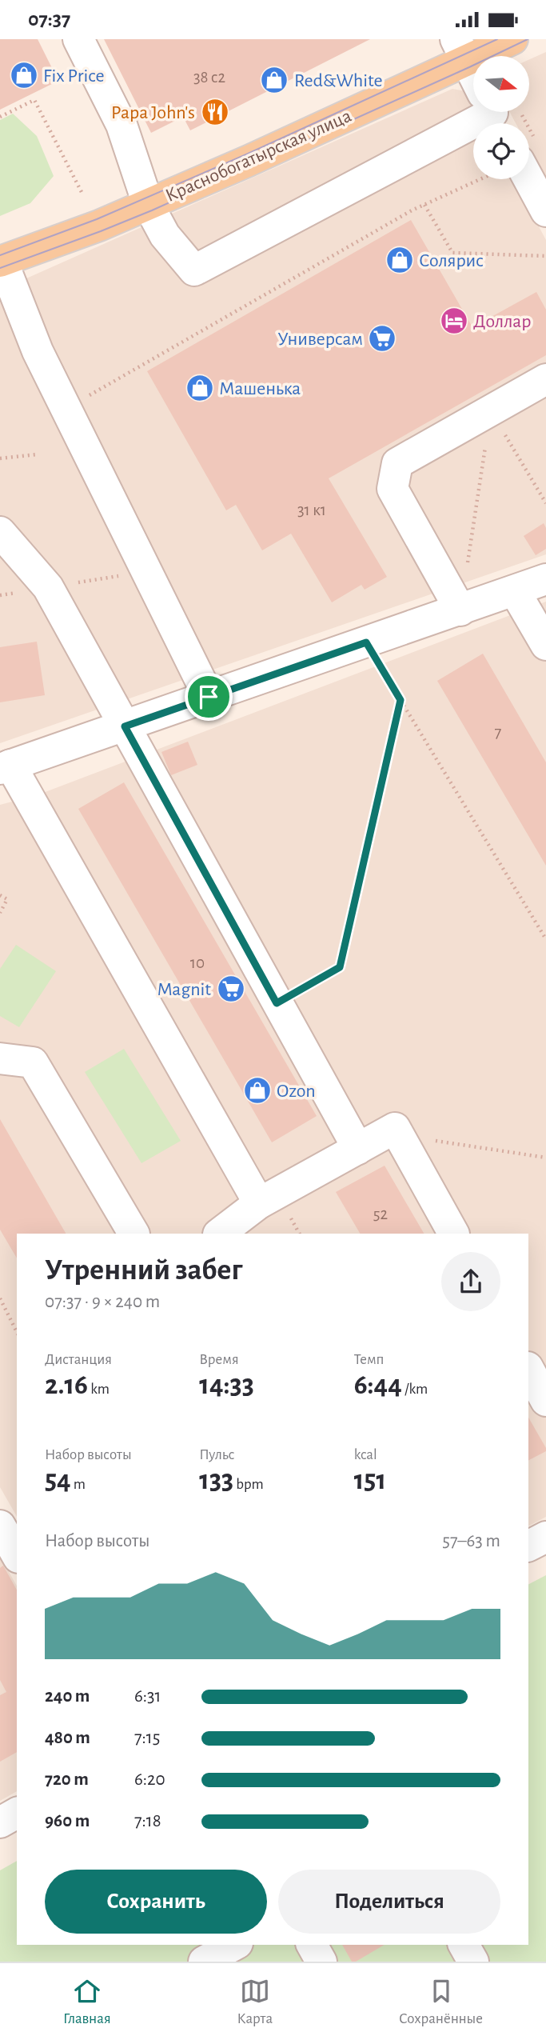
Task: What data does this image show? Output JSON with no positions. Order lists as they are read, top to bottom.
{
  "streets": {
    "main road": ["Краснобогатырская улица"]
  },
  "places": {
    "shop": [
      "Fix Price",
      "Red&White",
      "Солярис",
      "Машенька",
      "Ozon"
    ],
    "restaurant": ["Papa John's"],
    "hotel": ["Доллар"],
    "supermarket": ["Универсам", "Magnit"]
  },
  "house_numbers": [
    "38 с2",
    "31 к1",
    "7",
    "10",
    "52"
  ],
  "north": "right",
  "page": {
    "status": "07:37",
    "heading": ["Утренний забег", "07:37 · 9 × 240 m"],
    "stats": [
      ["Дистанция", "2.16 km"],
      ["Время", "14:33"],
      ["Темп", "6:44 /km"],
      ["Набор высоты", "54 m"],
      ["Пульс", "133 bpm"],
      ["kcal", "151"]
    ],
    "chart": ["Набор высоты", "57–63 m"],
    "list": [
      {
        "name": "240 m",
        "note": "6:31"
      },
      {
        "name": "480 m",
        "note": "7:15"
      },
      {
        "name": "720 m",
        "note": "6:20"
      },
      {
        "name": "960 m",
        "note": "7:18"
      }
    ],
    "buttons": ["Сохранить", "Поделиться"],
    "tabs": ["Главная", "Карта", "Сохранённые"]
  }
}
